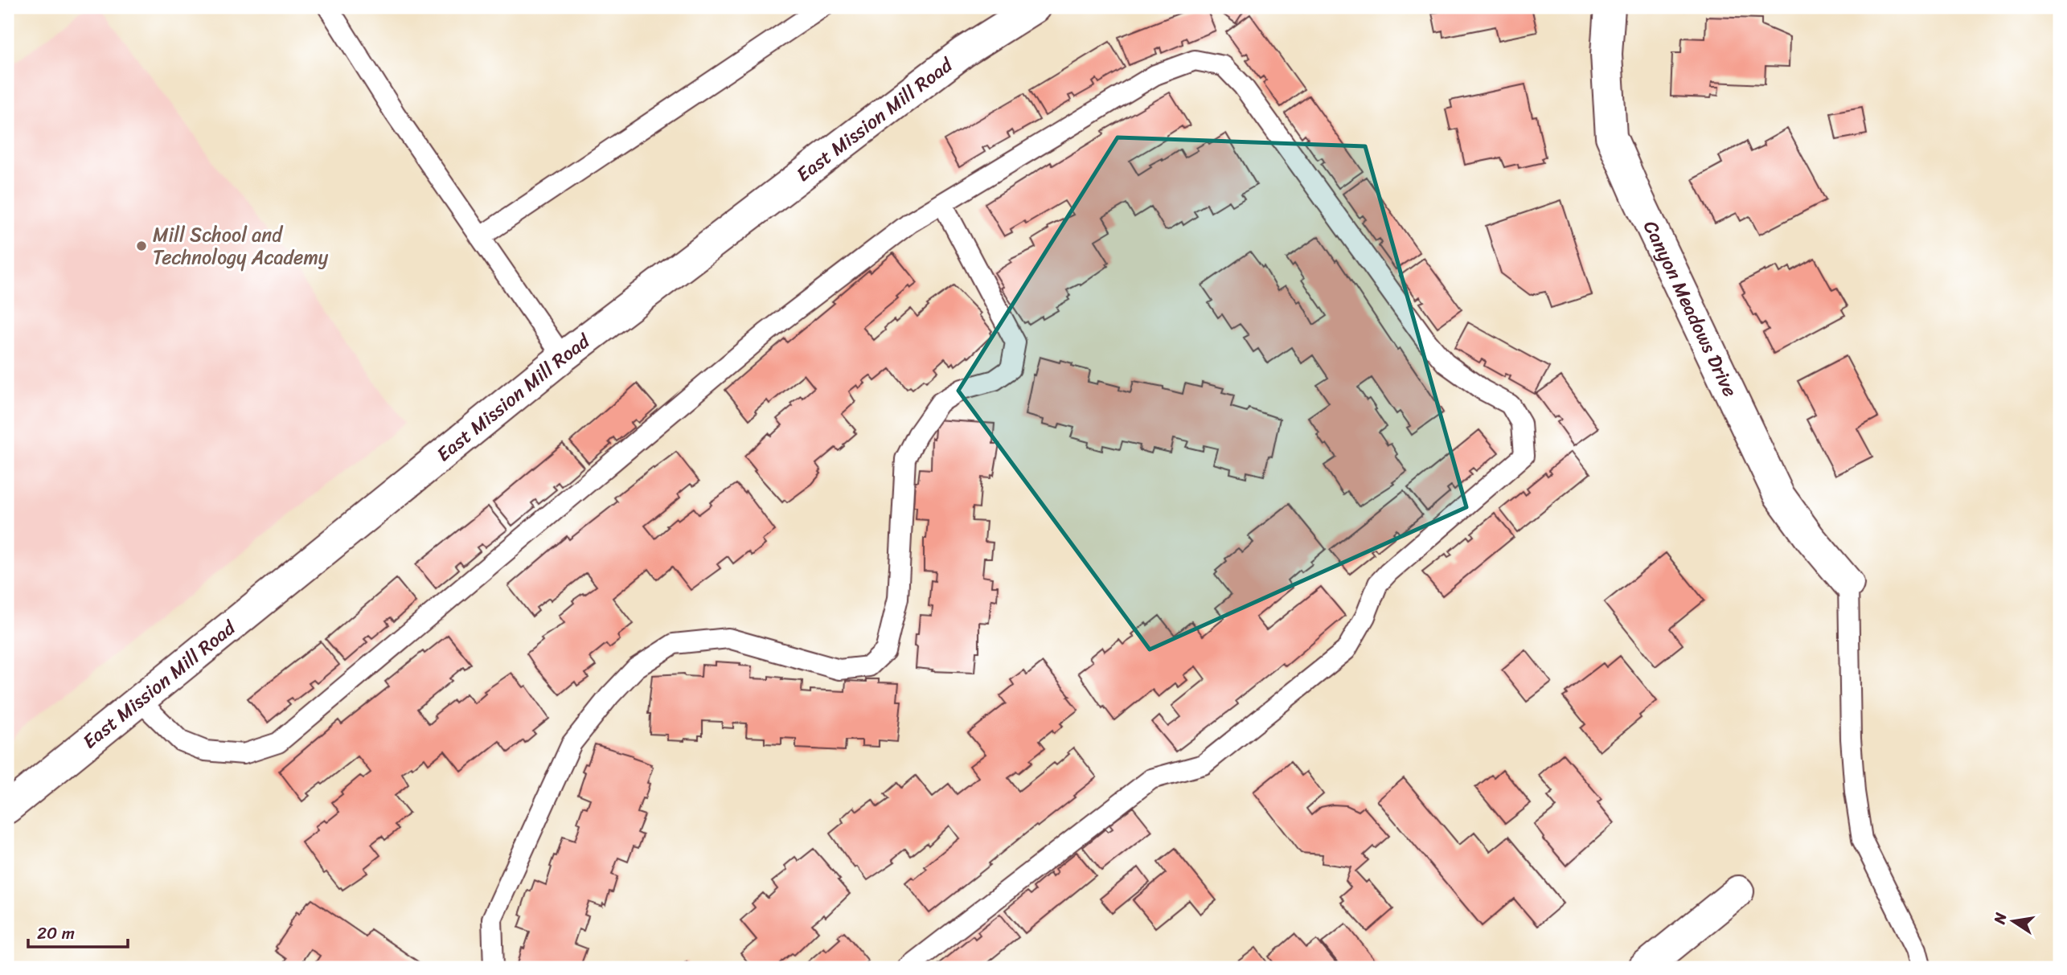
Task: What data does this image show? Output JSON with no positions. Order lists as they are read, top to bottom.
{
  "streets": {
    "street": ["East Mission Mill Road", "Canyon Meadows Drive"]
  },
  "places": ["Mill School and Technology Academy"],
  "scale_bar": "20 m",
  "north": "left"
}
